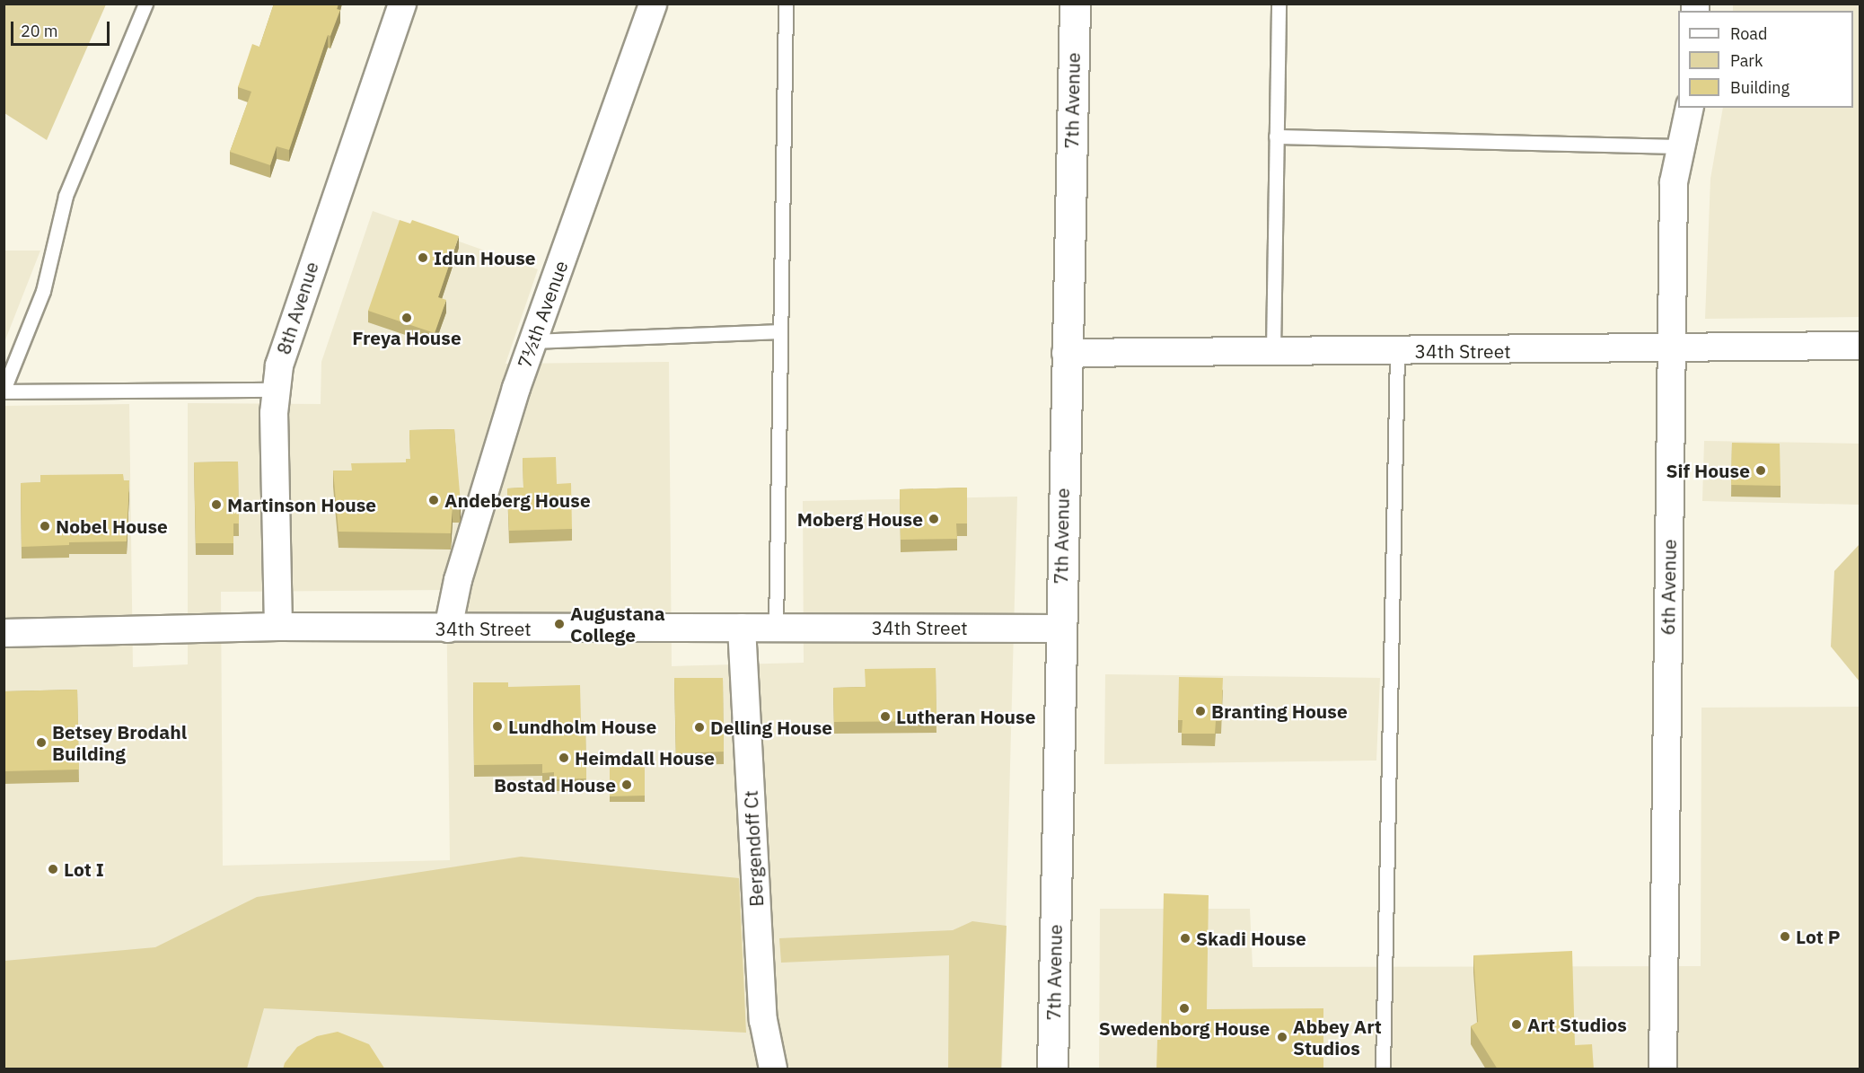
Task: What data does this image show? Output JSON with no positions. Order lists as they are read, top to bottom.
{
  "streets": {
    "street": [
      "7th Avenue",
      "8th Avenue",
      "7½th Avenue",
      "34th Street",
      "6th Avenue",
      "Bergendoff Ct"
    ]
  },
  "crossings": [
    ["7th Avenue", "34th Street"],
    ["8th Avenue", "34th Street"],
    ["7½th Avenue", "34th Street"],
    ["34th Street", "6th Avenue"],
    ["34th Street", "Bergendoff Ct"]
  ],
  "places": [
    "Idun House",
    "Freya House",
    "Sif House",
    "Andeberg House",
    "Martinson House",
    "Moberg House",
    "Nobel House",
    "Augustana College",
    "Branting House",
    "Lutheran House",
    "Lundholm House",
    "Delling House",
    "Betsey Brodahl Building",
    "Heimdall House",
    "Bostad House",
    "Lot I",
    "Lot P",
    "Skadi House",
    "Swedenborg House",
    "Art Studios",
    "Abbey Art Studios"
  ],
  "legend": ["Road", "Park", "Building"],
  "scale_bar": "20 m"
}
